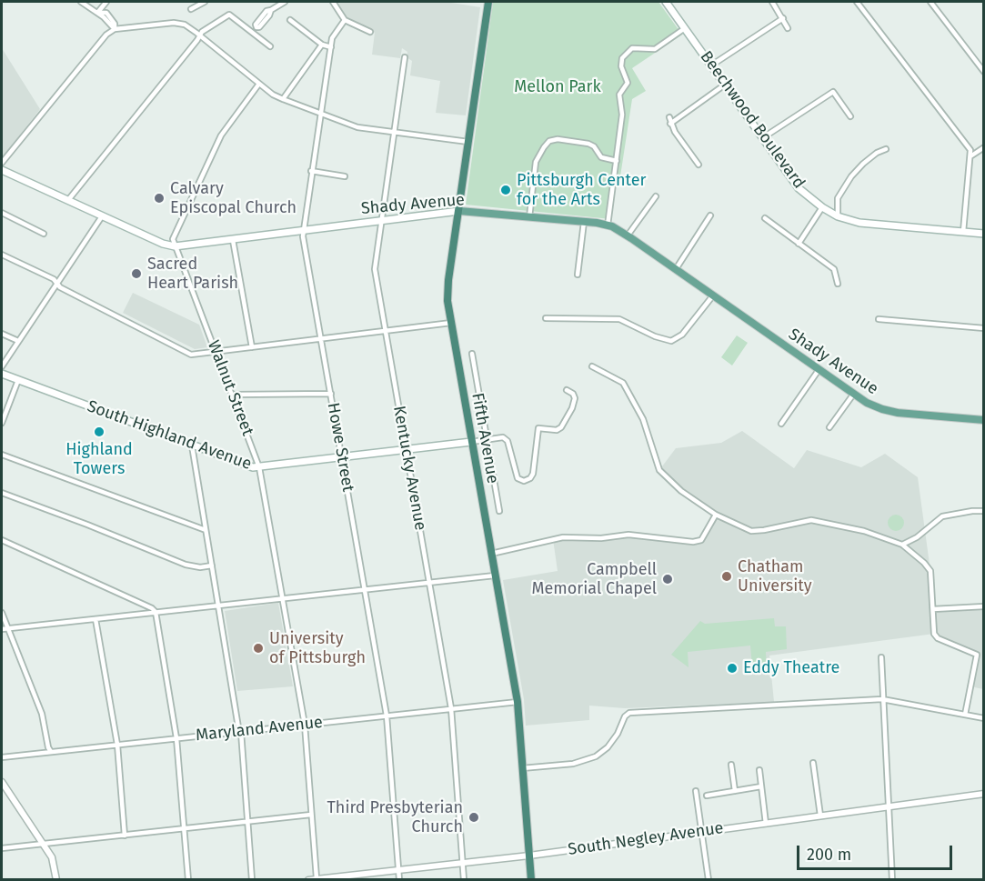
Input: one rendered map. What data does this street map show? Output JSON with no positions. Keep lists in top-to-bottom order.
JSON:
{
  "streets": {
    "highway": ["Fifth Avenue"],
    "main road": ["Beechwood Boulevard", "Shady Avenue", "South Highland Avenue"],
    "street": [
      "Walnut Street",
      "Howe Street",
      "Kentucky Avenue",
      "Maryland Avenue",
      "South Negley Avenue"
    ]
  },
  "crossings": [
    ["Shady Avenue", "Walnut Street"],
    ["Shady Avenue", "Fifth Avenue"],
    ["Shady Avenue", "Howe Street"],
    ["Shady Avenue", "Kentucky Avenue"],
    ["Walnut Street", "South Highland Avenue"],
    ["Walnut Street", "Maryland Avenue"],
    ["Walnut Street", "South Negley Avenue"],
    ["South Highland Avenue", "Fifth Avenue"],
    ["South Highland Avenue", "Howe Street"],
    ["South Highland Avenue", "Kentucky Avenue"],
    ["Fifth Avenue", "Maryland Avenue"],
    ["Fifth Avenue", "South Negley Avenue"],
    ["Howe Street", "Maryland Avenue"],
    ["Howe Street", "South Negley Avenue"],
    ["Kentucky Avenue", "Maryland Avenue"],
    ["Kentucky Avenue", "South Negley Avenue"]
  ],
  "parks": ["Mellon Park"],
  "places": [
    "Pittsburgh Center for the Arts",
    "Calvary Episcopal Church",
    "Sacred Heart Parish",
    "Highland Towers",
    "Chatham University",
    "Campbell Memorial Chapel",
    "University of Pittsburgh",
    "Eddy Theatre",
    "Third Presbyterian Church"
  ],
  "scale_bar": "200 m"
}
